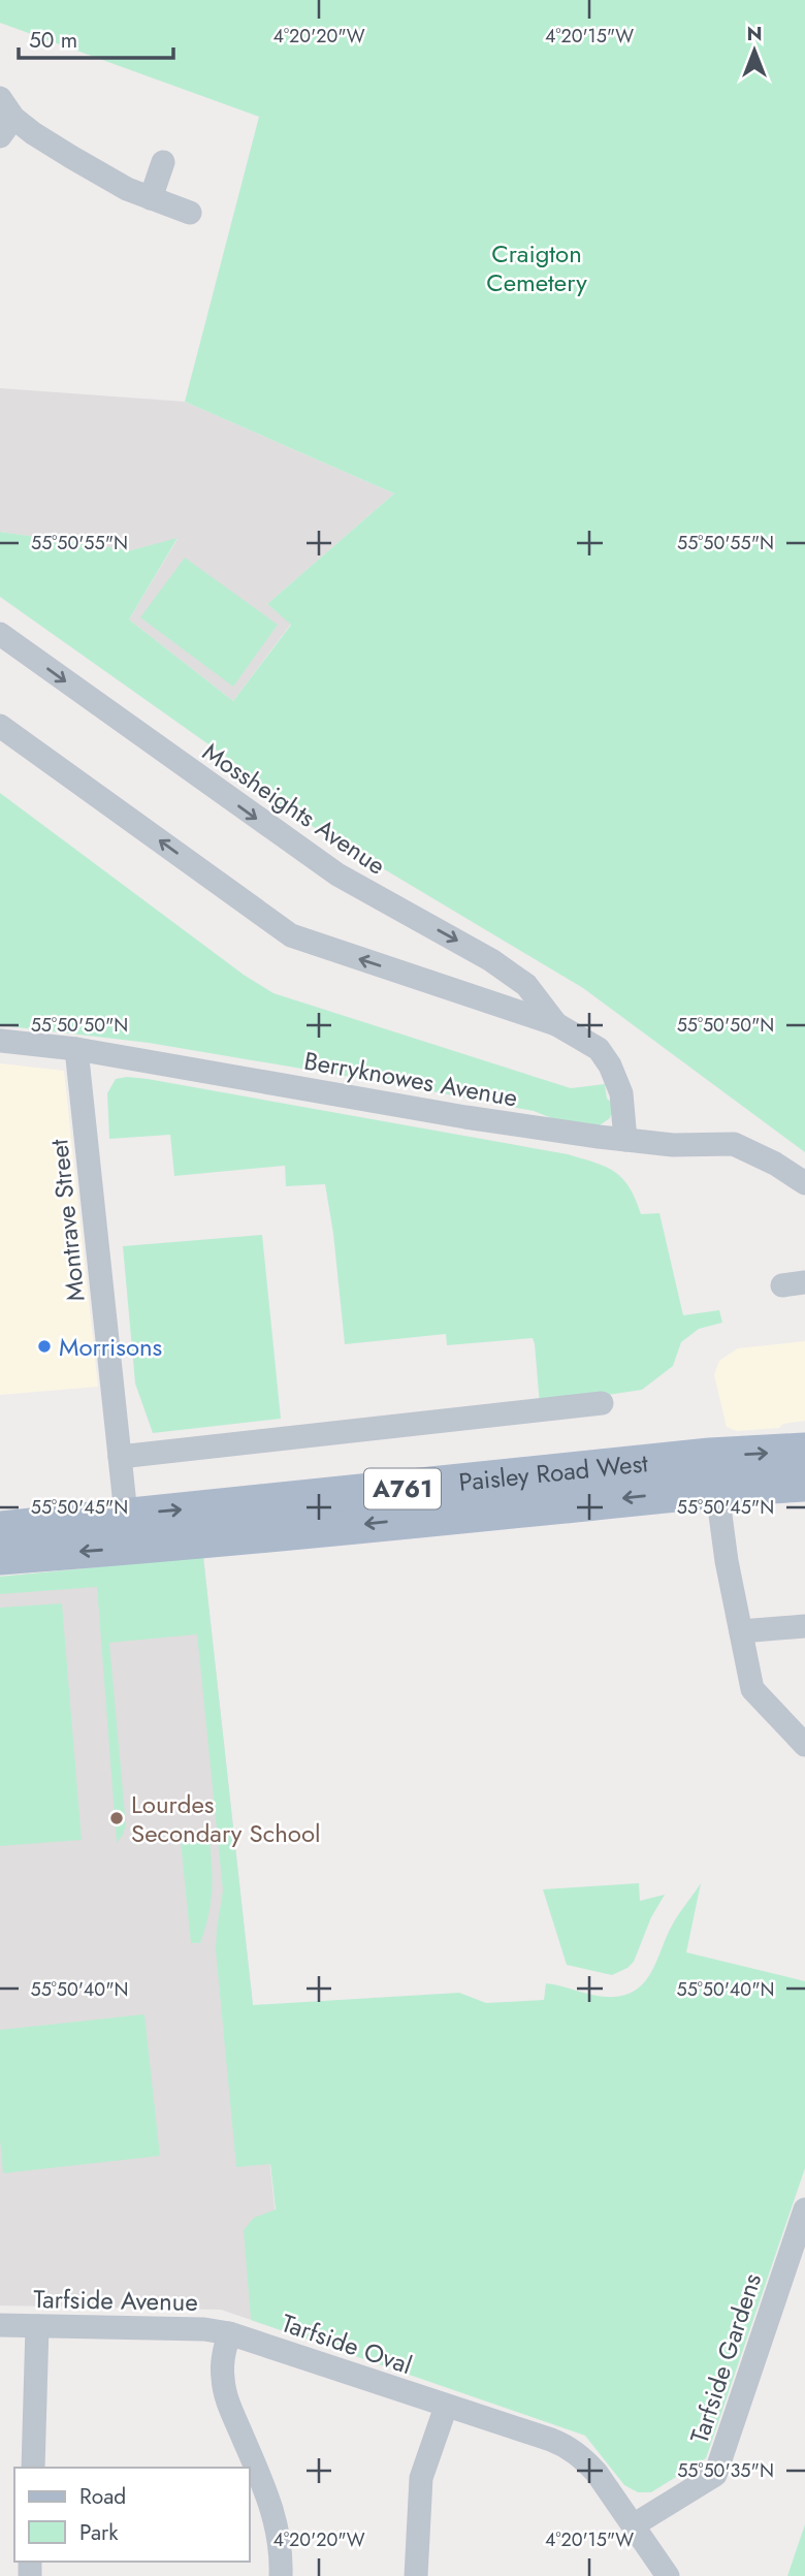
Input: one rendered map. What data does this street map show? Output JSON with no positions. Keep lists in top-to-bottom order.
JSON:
{
  "streets": {
    "main road": ["Paisley Road West", "A761"],
    "street": [
      "Mossheights Avenue",
      "Berryknowes Avenue",
      "Montrave Street",
      "Tarfside Avenue",
      "Tarfside Oval",
      "Tarfside Gardens"
    ]
  },
  "crossings": [
    ["Mossheights Avenue", "Berryknowes Avenue"],
    ["Berryknowes Avenue", "Montrave Street"],
    ["Montrave Street", "Paisley Road West"],
    ["Tarfside Avenue", "Tarfside Oval"],
    ["Tarfside Oval", "Tarfside Gardens"]
  ],
  "parks": ["Craigton Cemetery"],
  "places": ["Morrisons", "Lourdes Secondary School"],
  "legend": ["Road", "Park"],
  "scale_bar": "50 m",
  "north": "top",
  "coordinates": [
    "4°20'20\"W",
    "4°20'15\"W",
    "55°50'55\"N",
    "55°50'50\"N",
    "55°50'45\"N",
    "55°50'40\"N",
    "55°50'35\"N"
  ]
}
